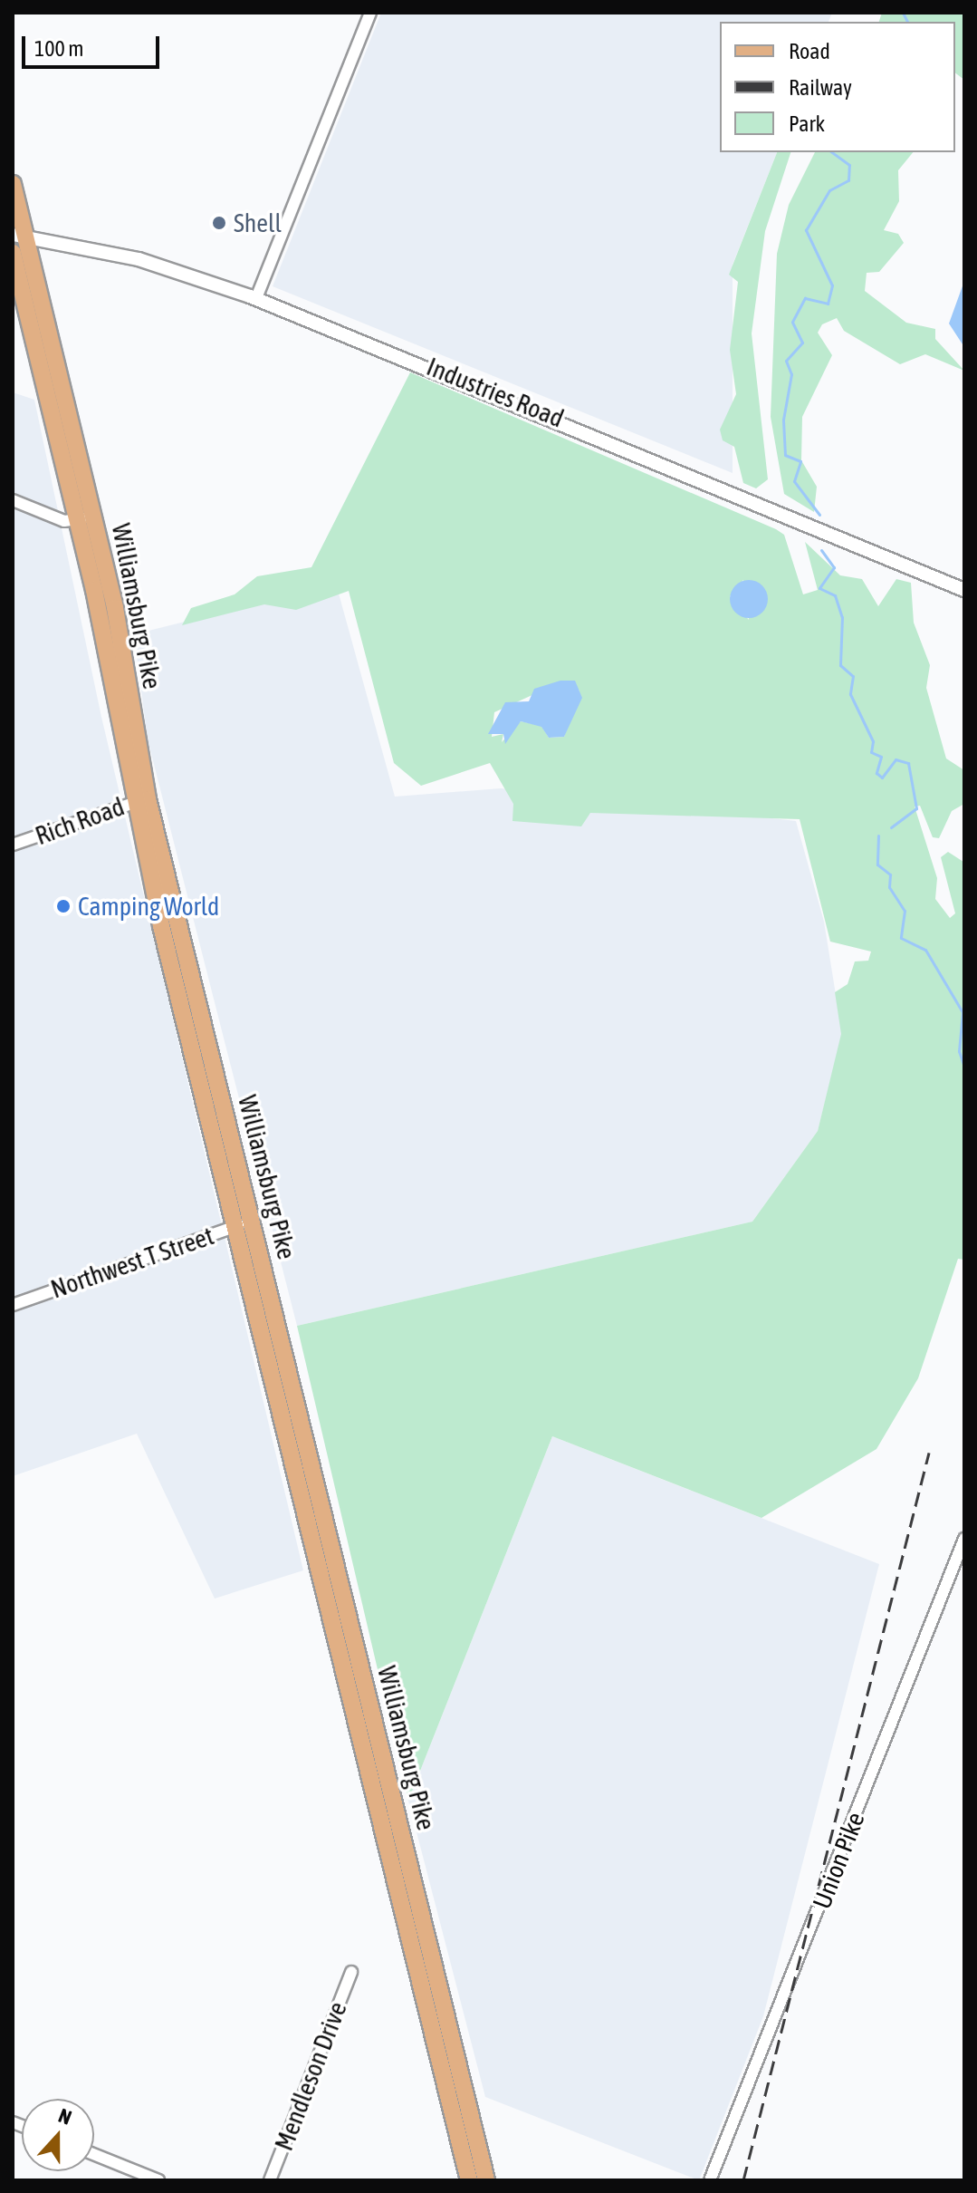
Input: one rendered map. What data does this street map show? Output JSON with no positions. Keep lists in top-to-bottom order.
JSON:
{
  "streets": {
    "main road": ["Williamsburg Pike"],
    "street": [
      "Industries Road",
      "Rich Road",
      "Northwest T Street",
      "Union Pike",
      "Mendleson Drive"
    ]
  },
  "crossings": [
    ["Industries Road", "Williamsburg Pike"],
    ["Williamsburg Pike", "Rich Road"],
    ["Williamsburg Pike", "Northwest T Street"]
  ],
  "places": ["Shell", "Camping World"],
  "legend": ["Road", "Railway", "Park"],
  "scale_bar": "100 m",
  "north": "top"
}
